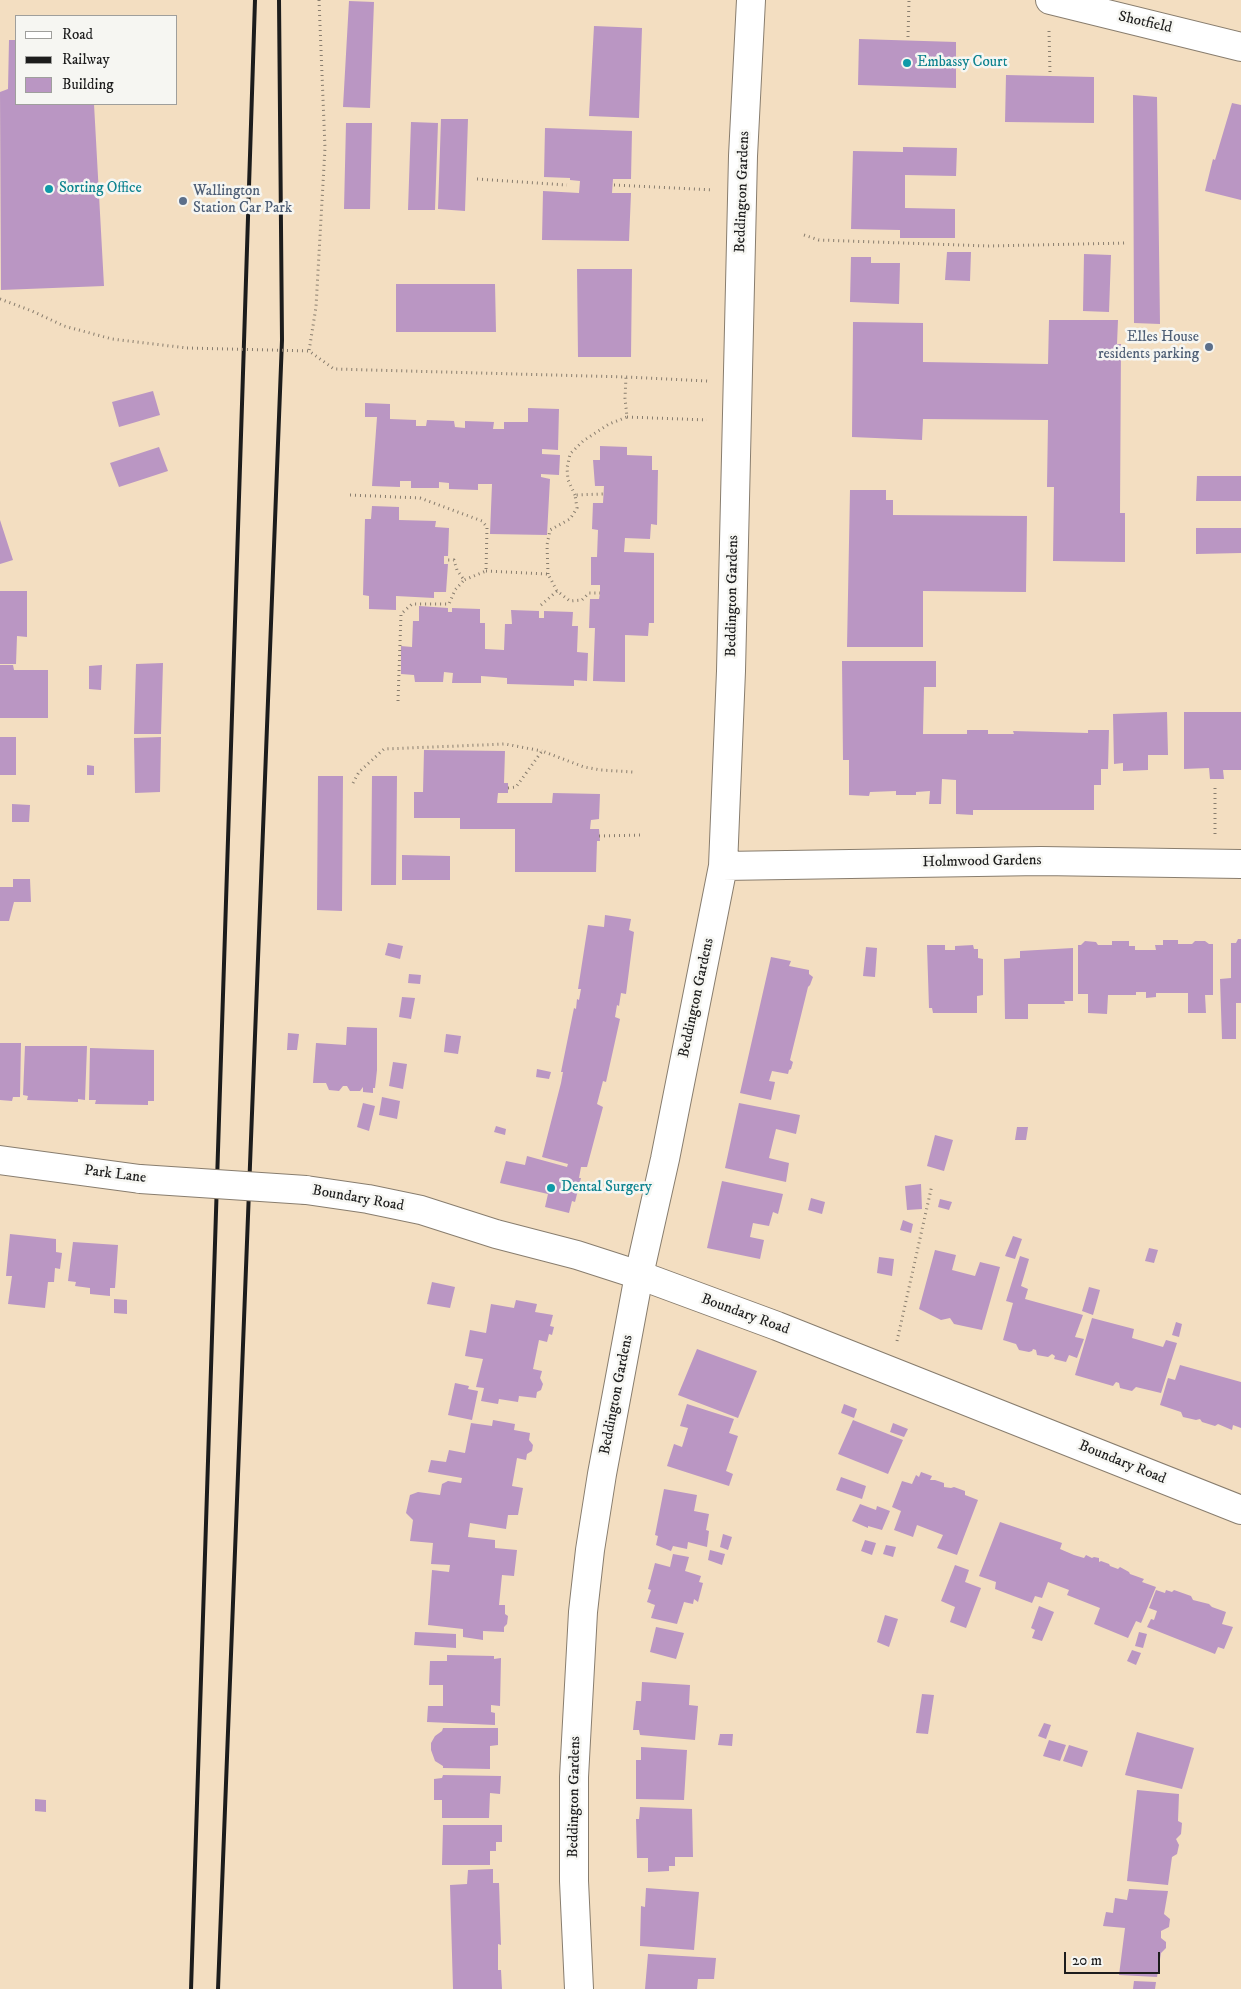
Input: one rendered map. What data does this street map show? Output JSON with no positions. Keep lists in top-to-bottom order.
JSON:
{
  "streets": {
    "street": [
      "Shotfield",
      "Beddington Gardens",
      "Holmwood Gardens",
      "Park Lane",
      "Boundary Road"
    ]
  },
  "crossings": [
    ["Beddington Gardens", "Holmwood Gardens"],
    ["Beddington Gardens", "Boundary Road"],
    ["Park Lane", "Boundary Road"]
  ],
  "places": [
    "Embassy Court",
    "Sorting Office",
    "Wallington Station Car Park",
    "Elles House residents parking",
    "Dental Surgery"
  ],
  "legend": ["Road", "Railway", "Building"],
  "scale_bar": "20 m"
}
